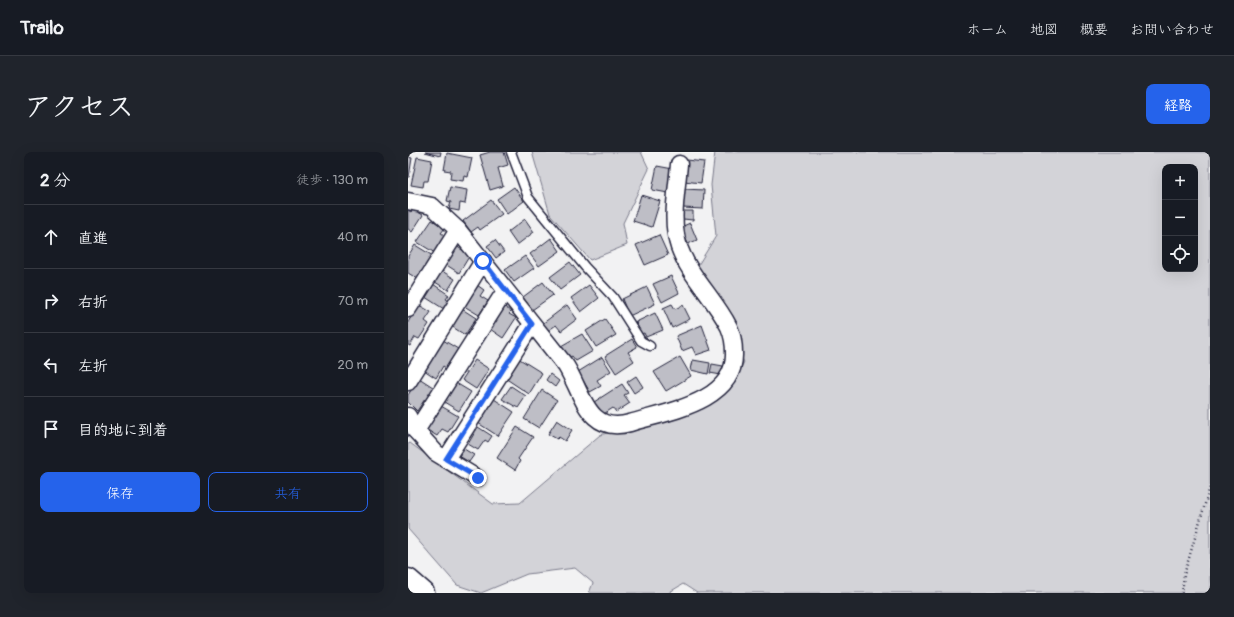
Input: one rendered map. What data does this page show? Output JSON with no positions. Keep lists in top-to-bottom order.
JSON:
{
  "page": {
    "header": "Trailo",
    "nav": [
      "ホーム",
      "地図",
      "概要",
      "お問い合わせ"
    ],
    "title": "アクセス",
    "buttons": [
      "経路",
      ["保存", "共有"]
    ],
    "heading": ["2 分", "徒歩 · 130 m"],
    "map_buttons": ["+", "−"],
    "list": [
      ["直進", "40 m"],
      ["右折", "70 m"],
      ["左折", "20 m"],
      "目的地に到着"
    ]
  }
}
